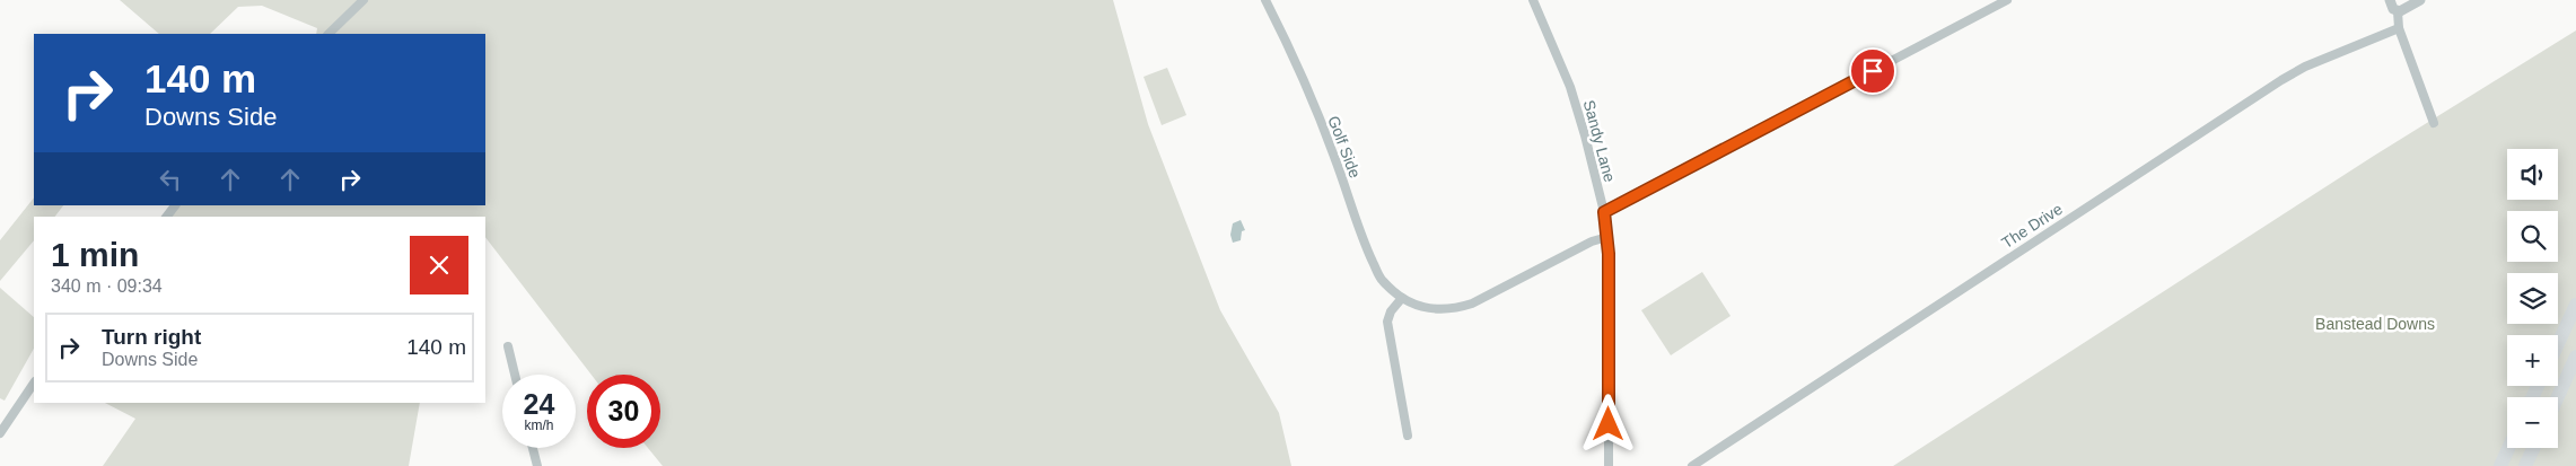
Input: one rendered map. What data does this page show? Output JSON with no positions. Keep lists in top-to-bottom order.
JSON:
{
  "streets": {
    "street": ["Sandy Lane", "Golf Side", "The Drive"]
  },
  "crossings": [
    ["Sandy Lane", "Golf Side"]
  ],
  "parks": ["Banstead Downs"],
  "page": {
    "turn": ["140 m", "Downs Side"],
    "map_buttons": ["+", "−"],
    "heading": ["1 min", "340 m · 09:34"],
    "list": [
      {
        "name": "Turn right",
        "note": "Downs Side",
        "value": "140 m"
      }
    ],
    "speed": "24 km/h",
    "limit": "30"
  }
}
